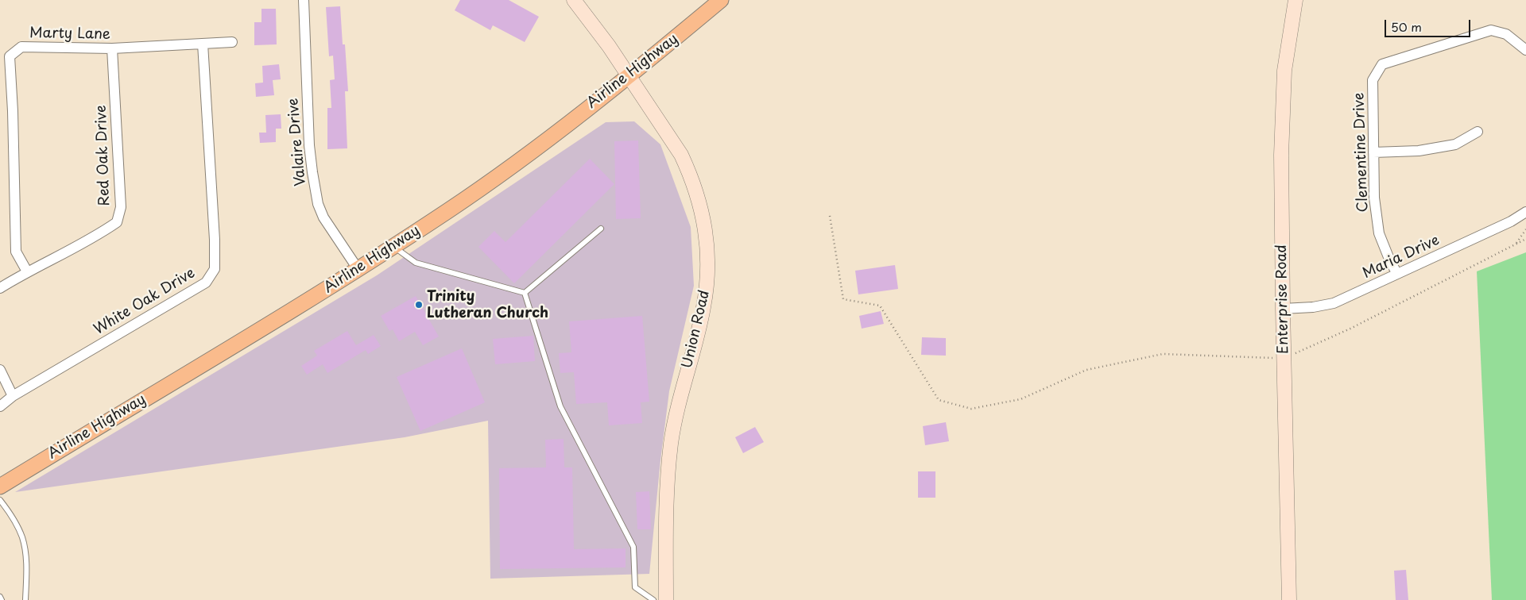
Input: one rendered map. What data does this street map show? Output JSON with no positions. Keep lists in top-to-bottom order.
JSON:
{
  "streets": {
    "main road": ["Airline Highway"],
    "street": [
      "Marty Lane",
      "Valaire Drive",
      "Clementine Drive",
      "Red Oak Drive",
      "Maria Drive",
      "Enterprise Road",
      "White Oak Drive",
      "Union Road"
    ]
  },
  "crossings": [
    ["Marty Lane", "Red Oak Drive"],
    ["Marty Lane", "White Oak Drive"],
    ["Airline Highway", "Valaire Drive"],
    ["Airline Highway", "Union Road"],
    ["Clementine Drive", "Maria Drive"],
    ["Maria Drive", "Enterprise Road"]
  ],
  "places": ["Trinity Lutheran Church"],
  "scale_bar": "50 m"
}
